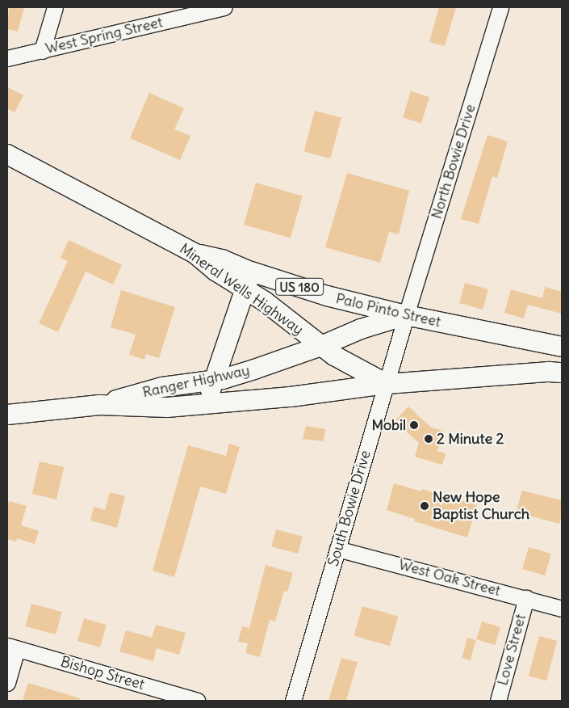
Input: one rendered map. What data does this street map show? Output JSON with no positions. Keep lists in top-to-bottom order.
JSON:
{
  "streets": {
    "main road": [
      "US 180",
      "Mineral Wells Highway",
      "Palo Pinto Street",
      "Ranger Highway"
    ],
    "street": [
      "West Spring Street",
      "North Bowie Drive",
      "South Bowie Drive",
      "West Oak Street",
      "Love Street",
      "Bishop Street"
    ]
  },
  "crossings": [
    ["North Bowie Drive", "Palo Pinto Street"],
    ["North Bowie Drive", "Ranger Highway"],
    ["North Bowie Drive", "South Bowie Drive"],
    ["Mineral Wells Highway", "Palo Pinto Street"],
    ["Mineral Wells Highway", "Ranger Highway"],
    ["Mineral Wells Highway", "South Bowie Drive"],
    ["Palo Pinto Street", "Ranger Highway"],
    ["Palo Pinto Street", "South Bowie Drive"],
    ["Ranger Highway", "South Bowie Drive"],
    ["South Bowie Drive", "West Oak Street"],
    ["West Oak Street", "Love Street"]
  ],
  "places": ["Mobil", "2 Minute 2", "New Hope Baptist Church"]
}
